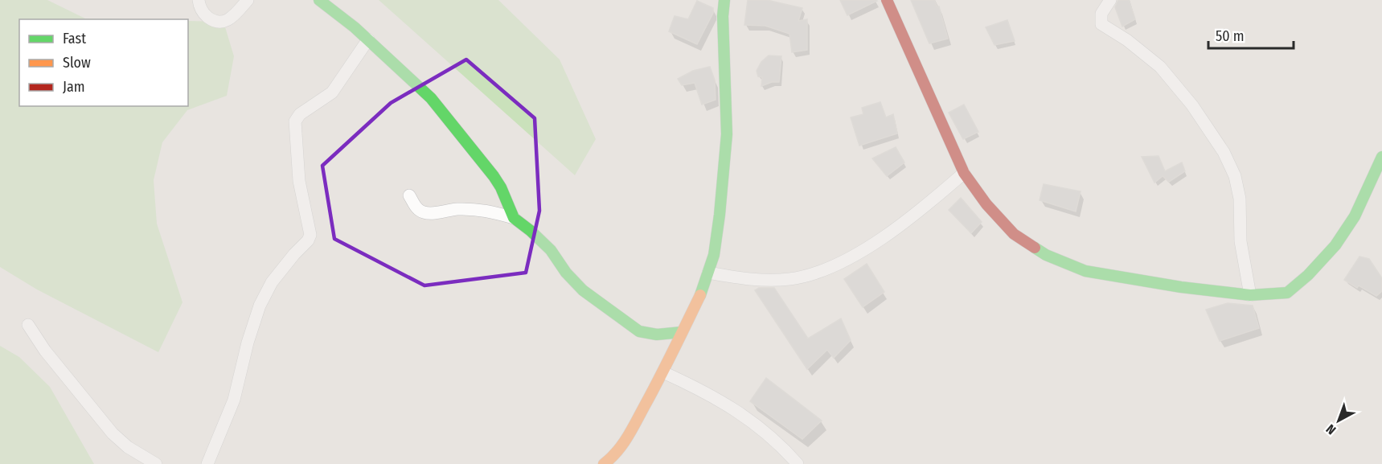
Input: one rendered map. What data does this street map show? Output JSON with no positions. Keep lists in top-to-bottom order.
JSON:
{
  "legend": ["Fast", "Slow", "Jam"],
  "scale_bar": "50 m",
  "north": "bottom left"
}
